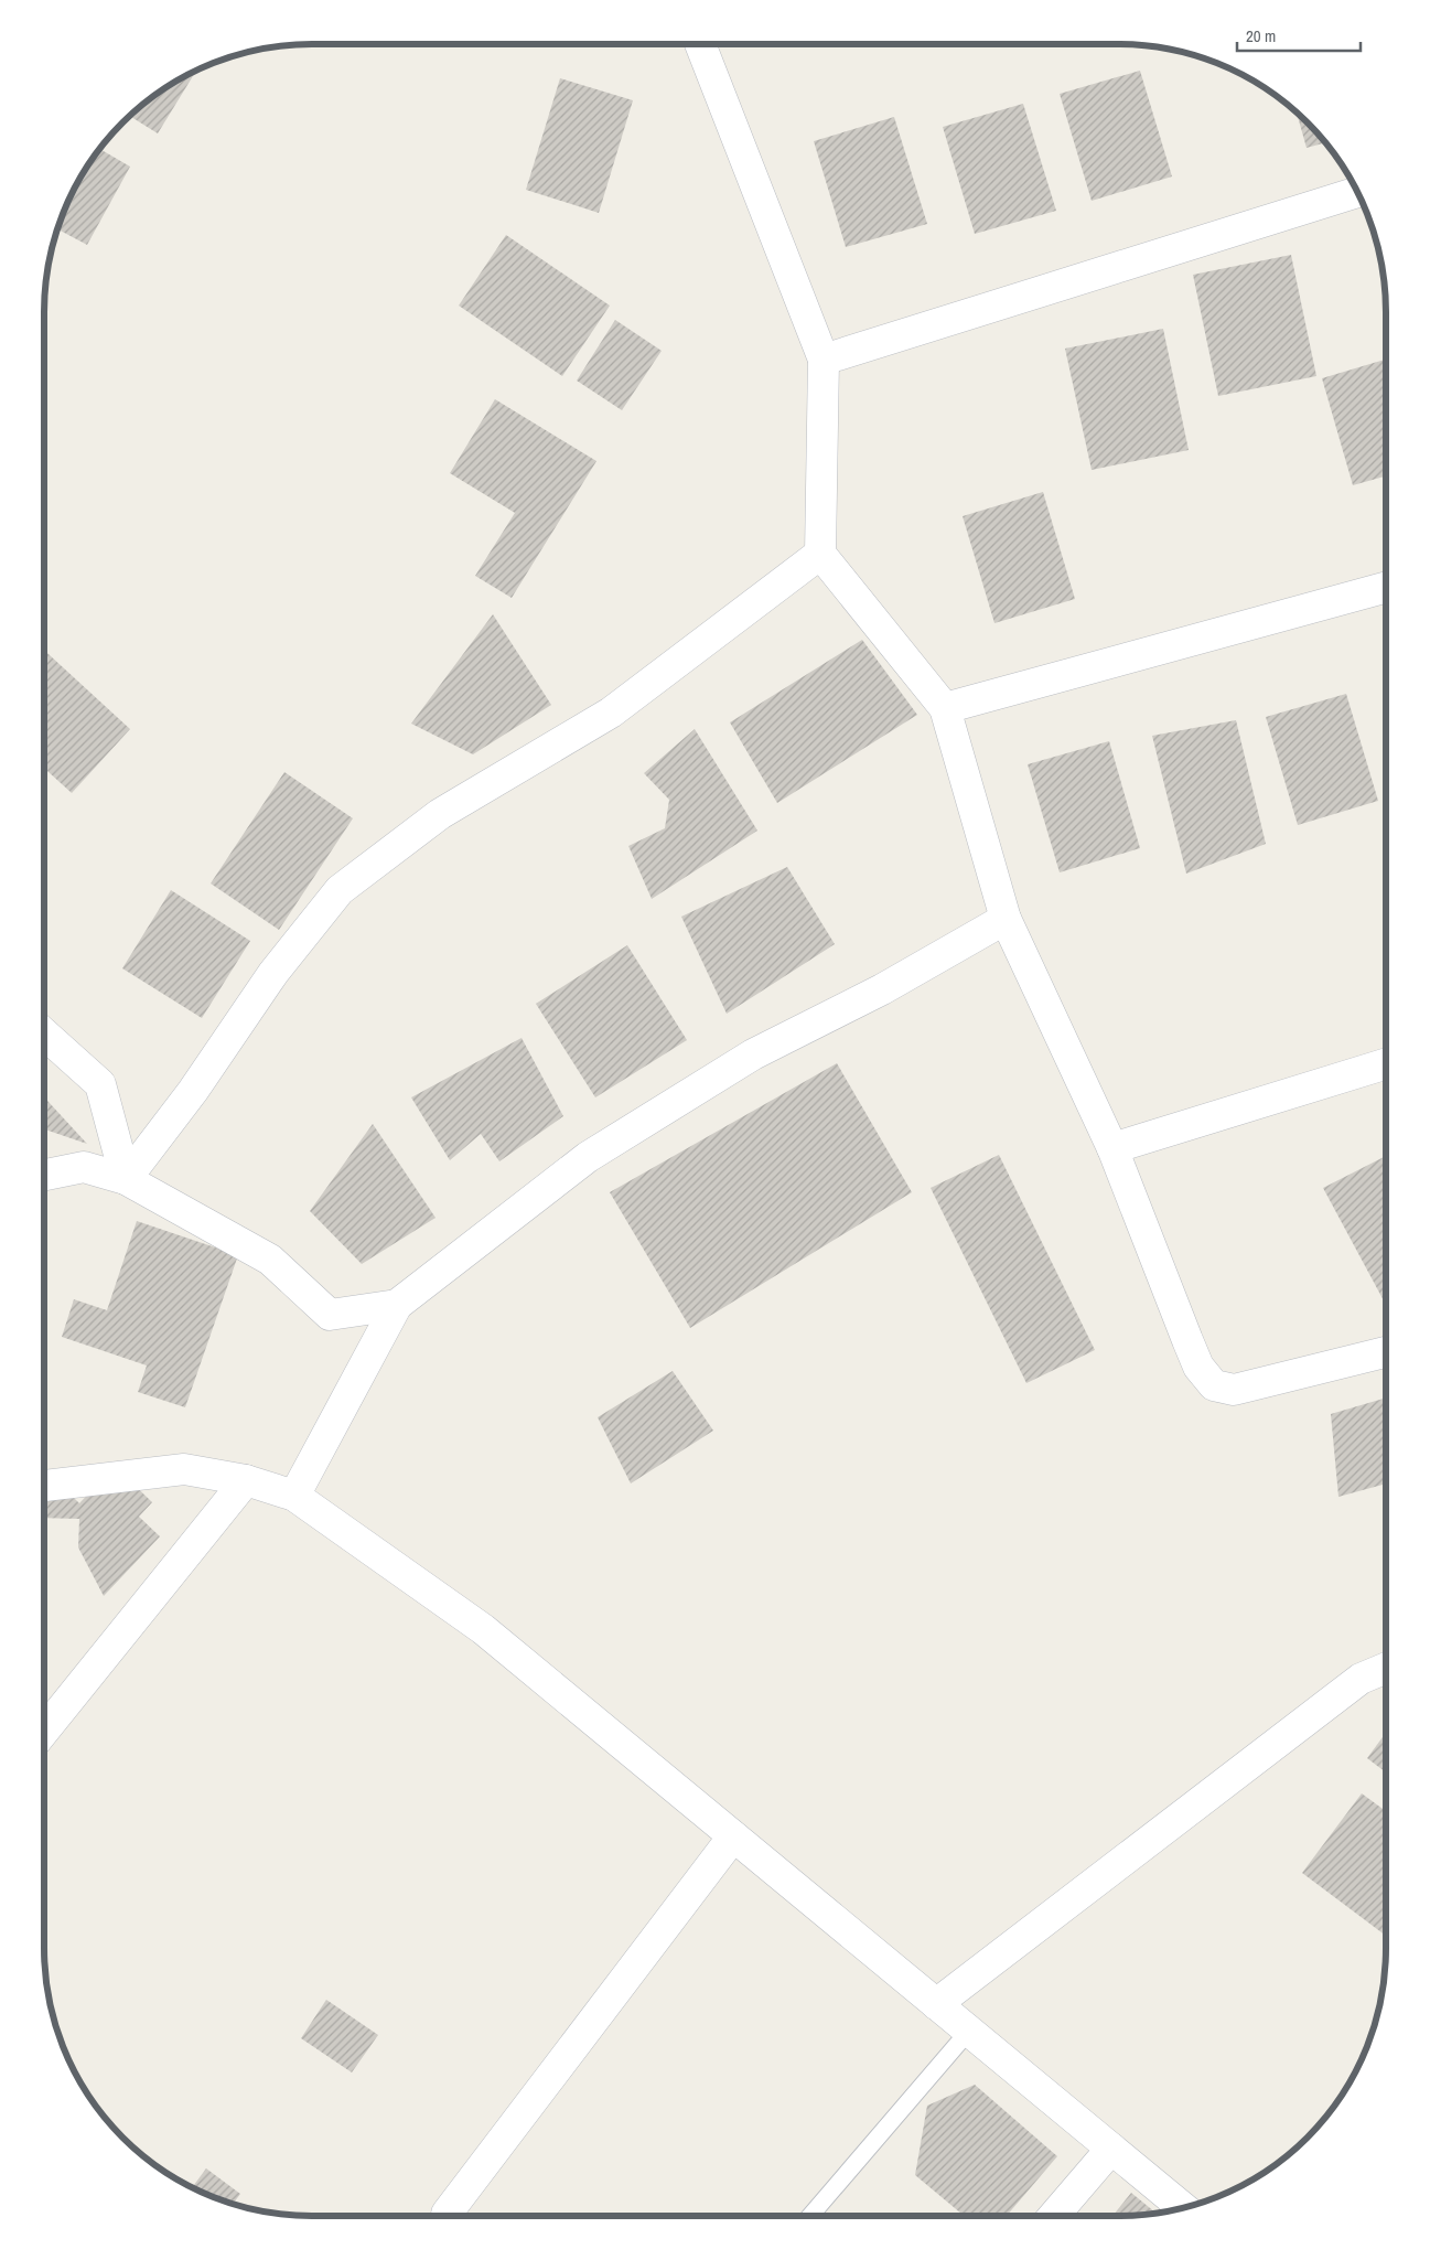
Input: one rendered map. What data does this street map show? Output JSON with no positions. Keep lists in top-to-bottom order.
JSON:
{
  "scale_bar": "20 m"
}
